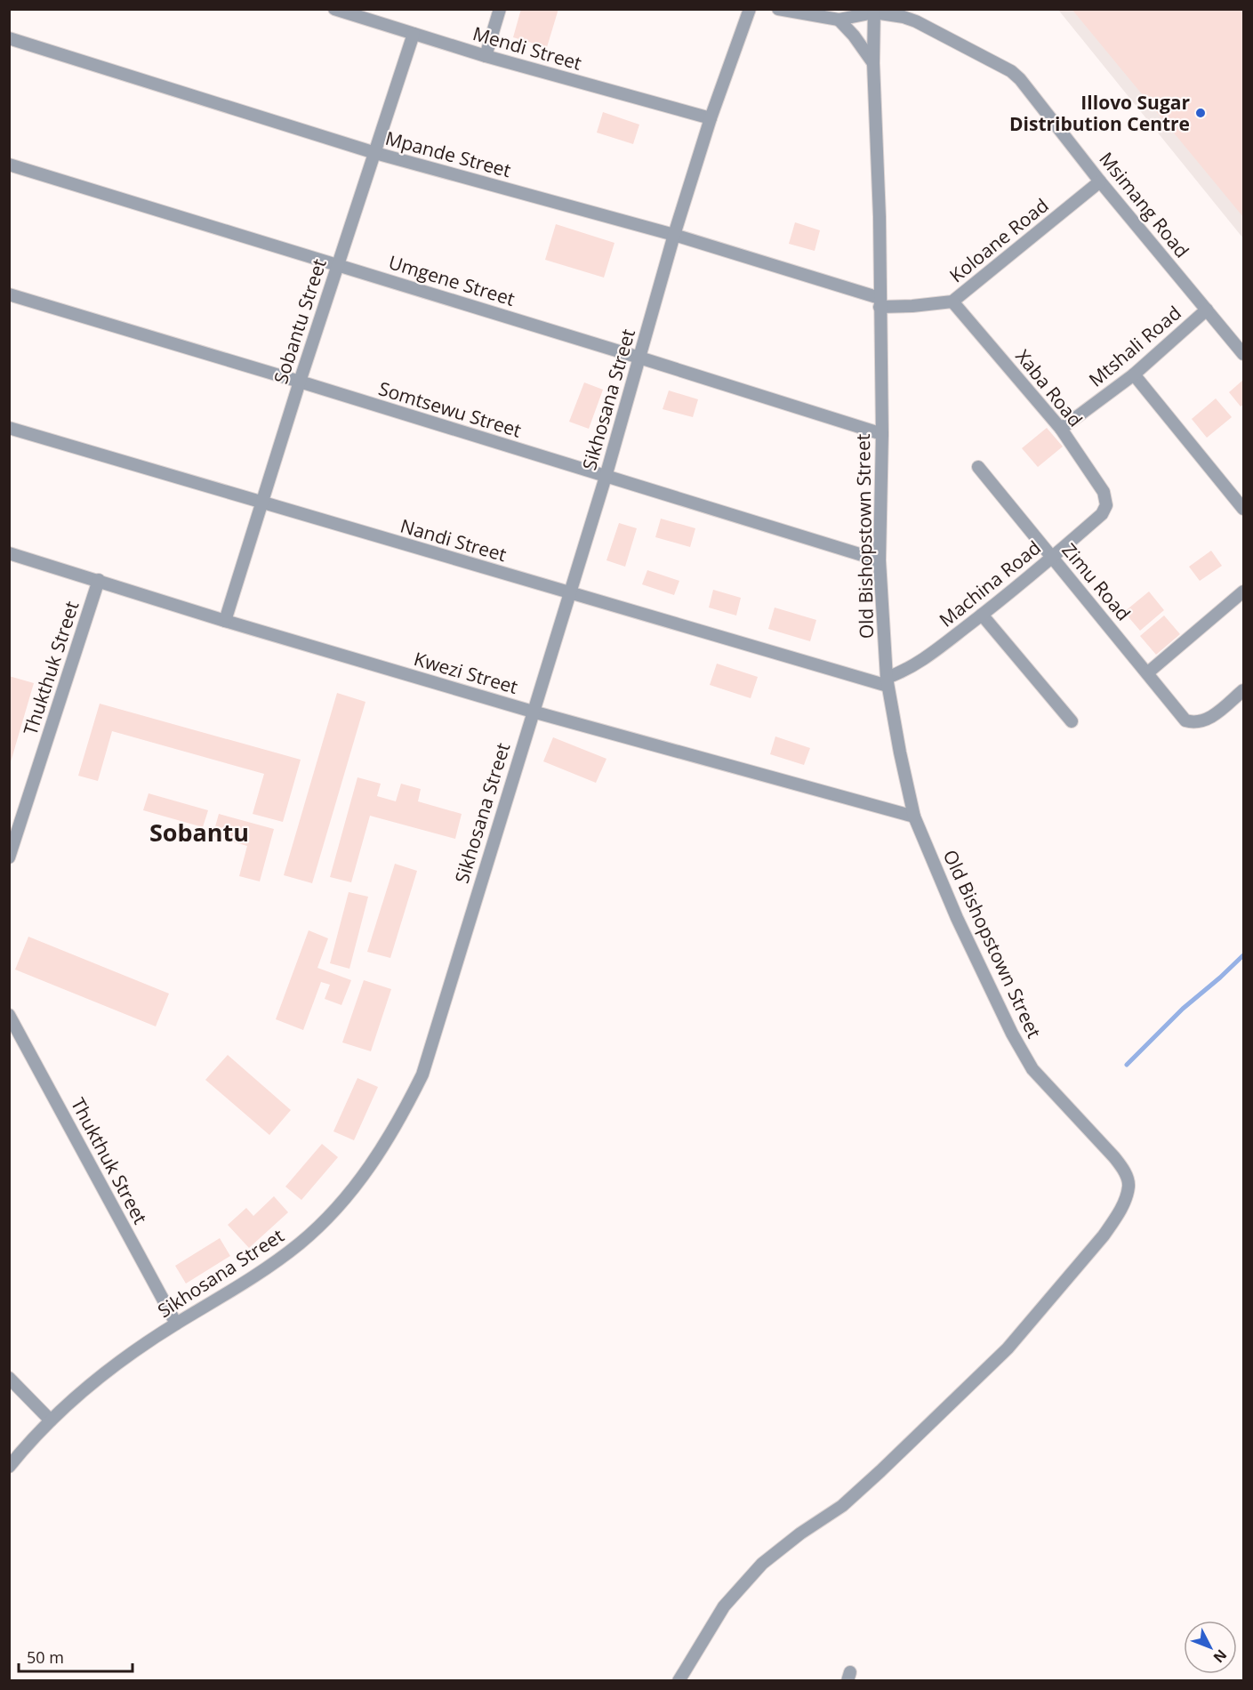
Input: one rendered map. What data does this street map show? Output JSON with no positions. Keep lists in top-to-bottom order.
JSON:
{
  "streets": {
    "street": [
      "Mendi Street",
      "Mpande Street",
      "Msimang Road",
      "Koloane Road",
      "Umgene Street",
      "Sobantu Street",
      "Mtshali Road",
      "Xaba Road",
      "Sikhosana Street",
      "Somtsewu Street",
      "Old Bishopstown Street",
      "Nandi Street",
      "Zimu Road",
      "Machina Road",
      "Thukthuk Street",
      "Kwezi Street"
    ]
  },
  "crossings": [
    ["Mendi Street", "Sobantu Street"],
    ["Mendi Street", "Sikhosana Street"],
    ["Mpande Street", "Koloane Road"],
    ["Mpande Street", "Sobantu Street"],
    ["Mpande Street", "Sikhosana Street"],
    ["Mpande Street", "Old Bishopstown Street"],
    ["Msimang Road", "Koloane Road"],
    ["Msimang Road", "Mtshali Road"],
    ["Msimang Road", "Old Bishopstown Street"],
    ["Koloane Road", "Xaba Road"],
    ["Koloane Road", "Old Bishopstown Street"],
    ["Umgene Street", "Sobantu Street"],
    ["Umgene Street", "Sikhosana Street"],
    ["Umgene Street", "Old Bishopstown Street"],
    ["Sobantu Street", "Somtsewu Street"],
    ["Sobantu Street", "Nandi Street"],
    ["Sobantu Street", "Kwezi Street"],
    ["Mtshali Road", "Xaba Road"],
    ["Xaba Road", "Machina Road"],
    ["Sikhosana Street", "Somtsewu Street"],
    ["Sikhosana Street", "Nandi Street"],
    ["Sikhosana Street", "Thukthuk Street"],
    ["Sikhosana Street", "Kwezi Street"],
    ["Somtsewu Street", "Old Bishopstown Street"],
    ["Old Bishopstown Street", "Nandi Street"],
    ["Old Bishopstown Street", "Machina Road"],
    ["Old Bishopstown Street", "Kwezi Street"],
    ["Nandi Street", "Machina Road"],
    ["Zimu Road", "Machina Road"],
    ["Thukthuk Street", "Kwezi Street"]
  ],
  "districts": ["Sobantu"],
  "places": ["Illovo Sugar Distribution Centre"],
  "scale_bar": "50 m",
  "north": "bottom right"
}
